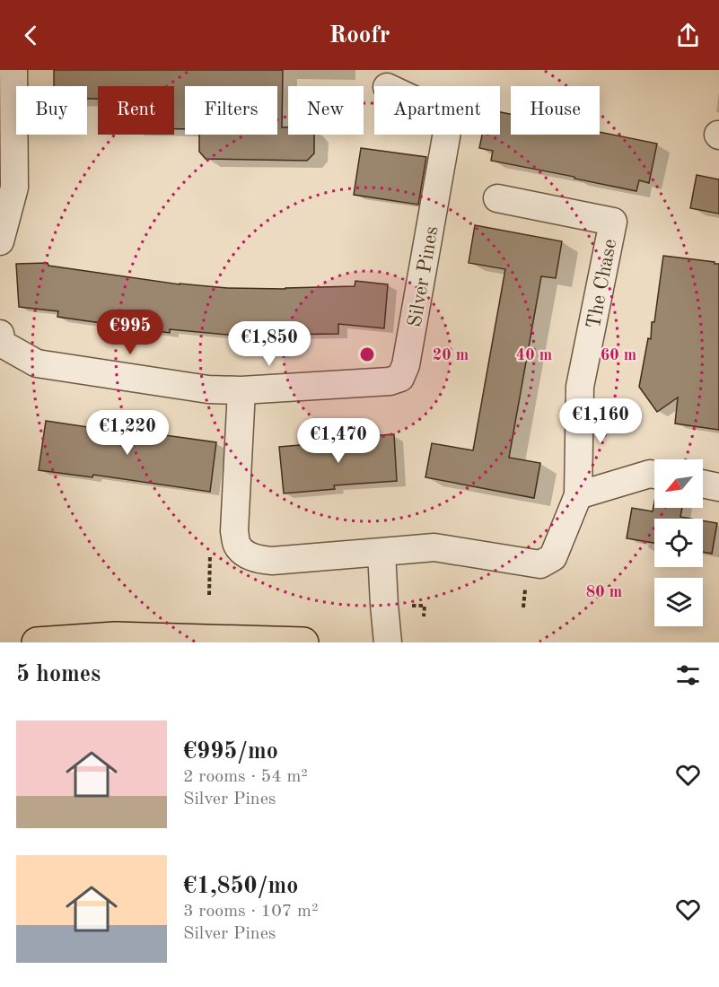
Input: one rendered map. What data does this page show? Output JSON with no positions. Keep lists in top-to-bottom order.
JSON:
{
  "streets": {
    "street": ["Silver Pines", "The Chase"]
  },
  "north": "bottom left",
  "page": {
    "header": "Roofr",
    "chip": [
      "Buy",
      "Rent",
      "Filters",
      "New",
      "Apartment",
      "House"
    ],
    "price": [
      "€995",
      "€1,850",
      "€1,160",
      "€1,220",
      "€1,470"
    ],
    "heading": "5 homes",
    "list": [
      {
        "name": "€995/mo",
        "note": "2 rooms · 54 m² · Silver Pines"
      },
      {
        "name": "€1,850/mo",
        "note": "3 rooms · 107 m² · Silver Pines"
      }
    ]
  },
  "rings": [
    "20 m",
    "40 m",
    "60 m",
    "80 m"
  ]
}
